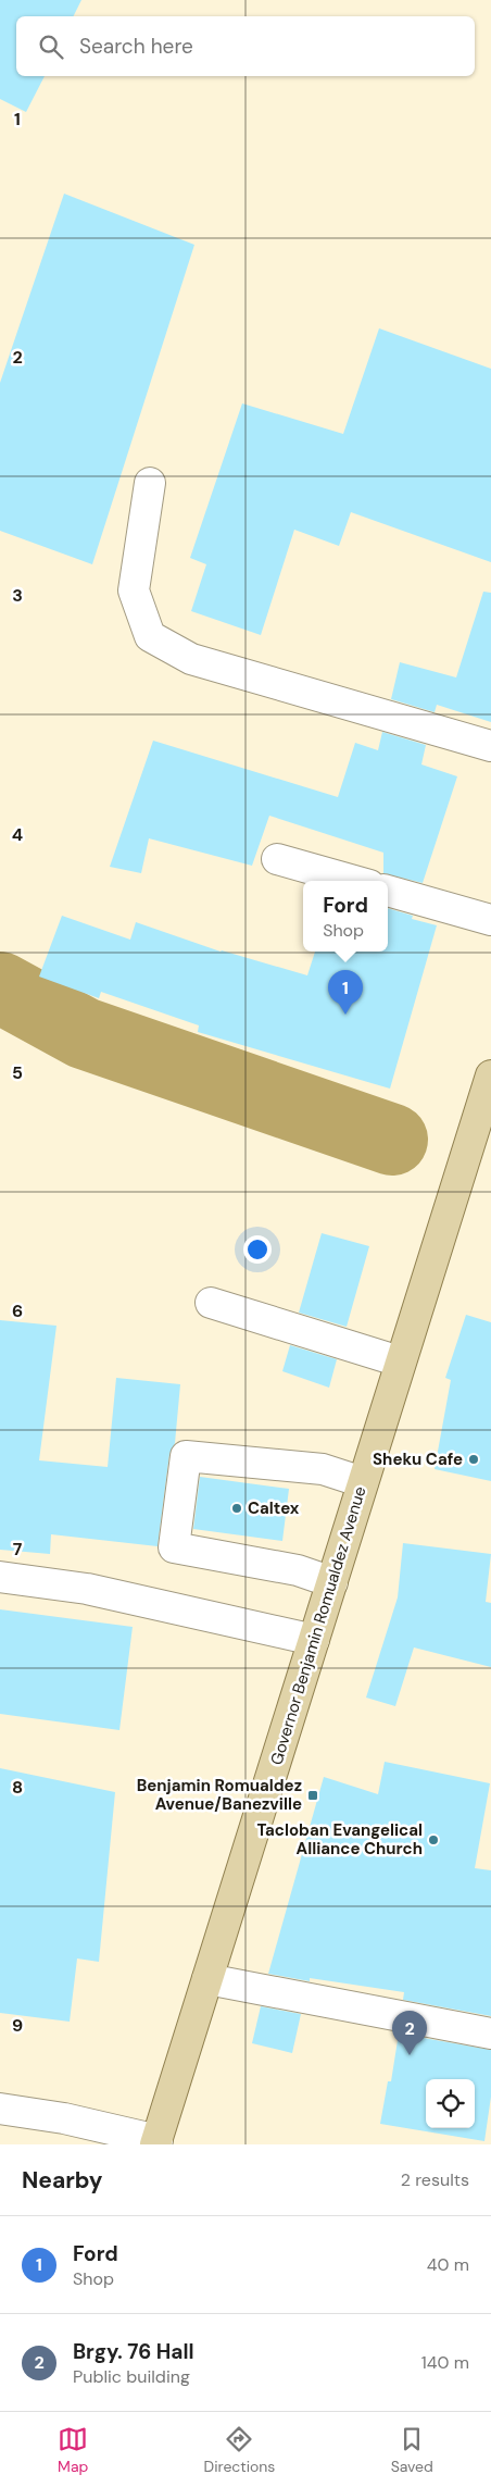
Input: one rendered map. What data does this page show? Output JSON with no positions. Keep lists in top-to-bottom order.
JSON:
{
  "streets": {
    "main road": ["Governor Benjamin Romualdez Avenue"]
  },
  "places": {
    "other": ["Sheku Cafe", "Caltex", "Tacloban Evangelical Alliance Church"],
    "transit": ["Benjamin Romualdez Avenue/Banezville"]
  },
  "page": {
    "search": "Search here",
    "popup": ["Ford", "Shop"],
    "pins": ["1", "2"],
    "heading": ["Nearby", "2 results"],
    "list": [
      {
        "mark": "1",
        "name": "Ford",
        "note": "Shop",
        "value": "40 m"
      },
      {
        "mark": "2",
        "name": "Brgy. 76 Hall",
        "note": "Public building",
        "value": "140 m"
      }
    ],
    "nav": ["Map", "Directions", "Saved"]
  },
  "grid": {
    "rows": [
      "1",
      "2",
      "3",
      "4",
      "5",
      "6",
      "7",
      "8",
      "9"
    ]
  }
}
